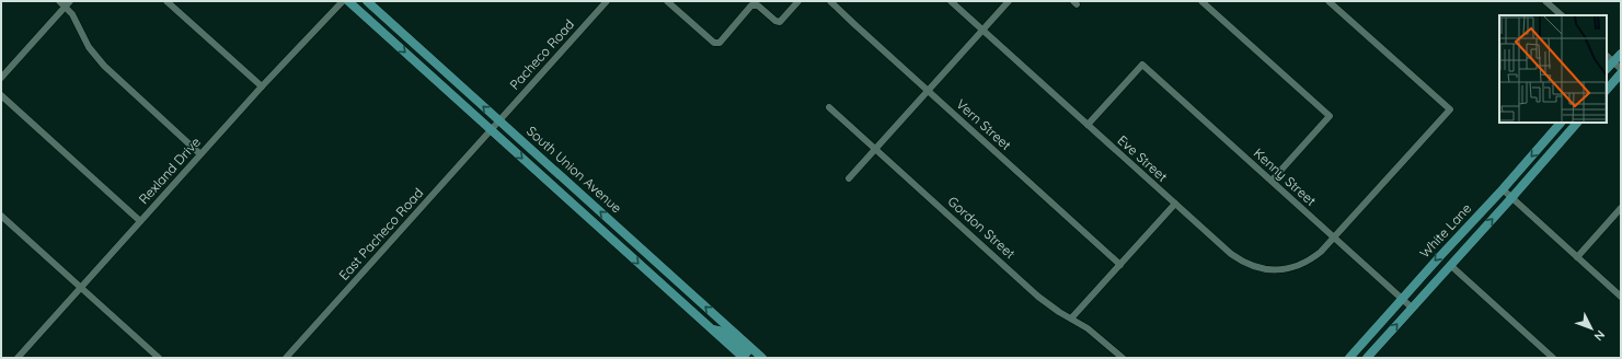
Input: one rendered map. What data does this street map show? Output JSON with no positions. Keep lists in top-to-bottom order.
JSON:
{
  "streets": {
    "main road": ["South Union Avenue", "White Lane"],
    "street": [
      "Pacheco Road",
      "Vern Street",
      "Eve Street",
      "Rexland Drive",
      "Kenny Street",
      "Gordon Street",
      "East Pacheco Road"
    ]
  },
  "crossings": [
    ["Pacheco Road", "South Union Avenue"],
    ["Pacheco Road", "East Pacheco Road"],
    ["Eve Street", "Kenny Street"],
    ["South Union Avenue", "East Pacheco Road"],
    ["Kenny Street", "White Lane"]
  ],
  "north": "bottom right"
}
